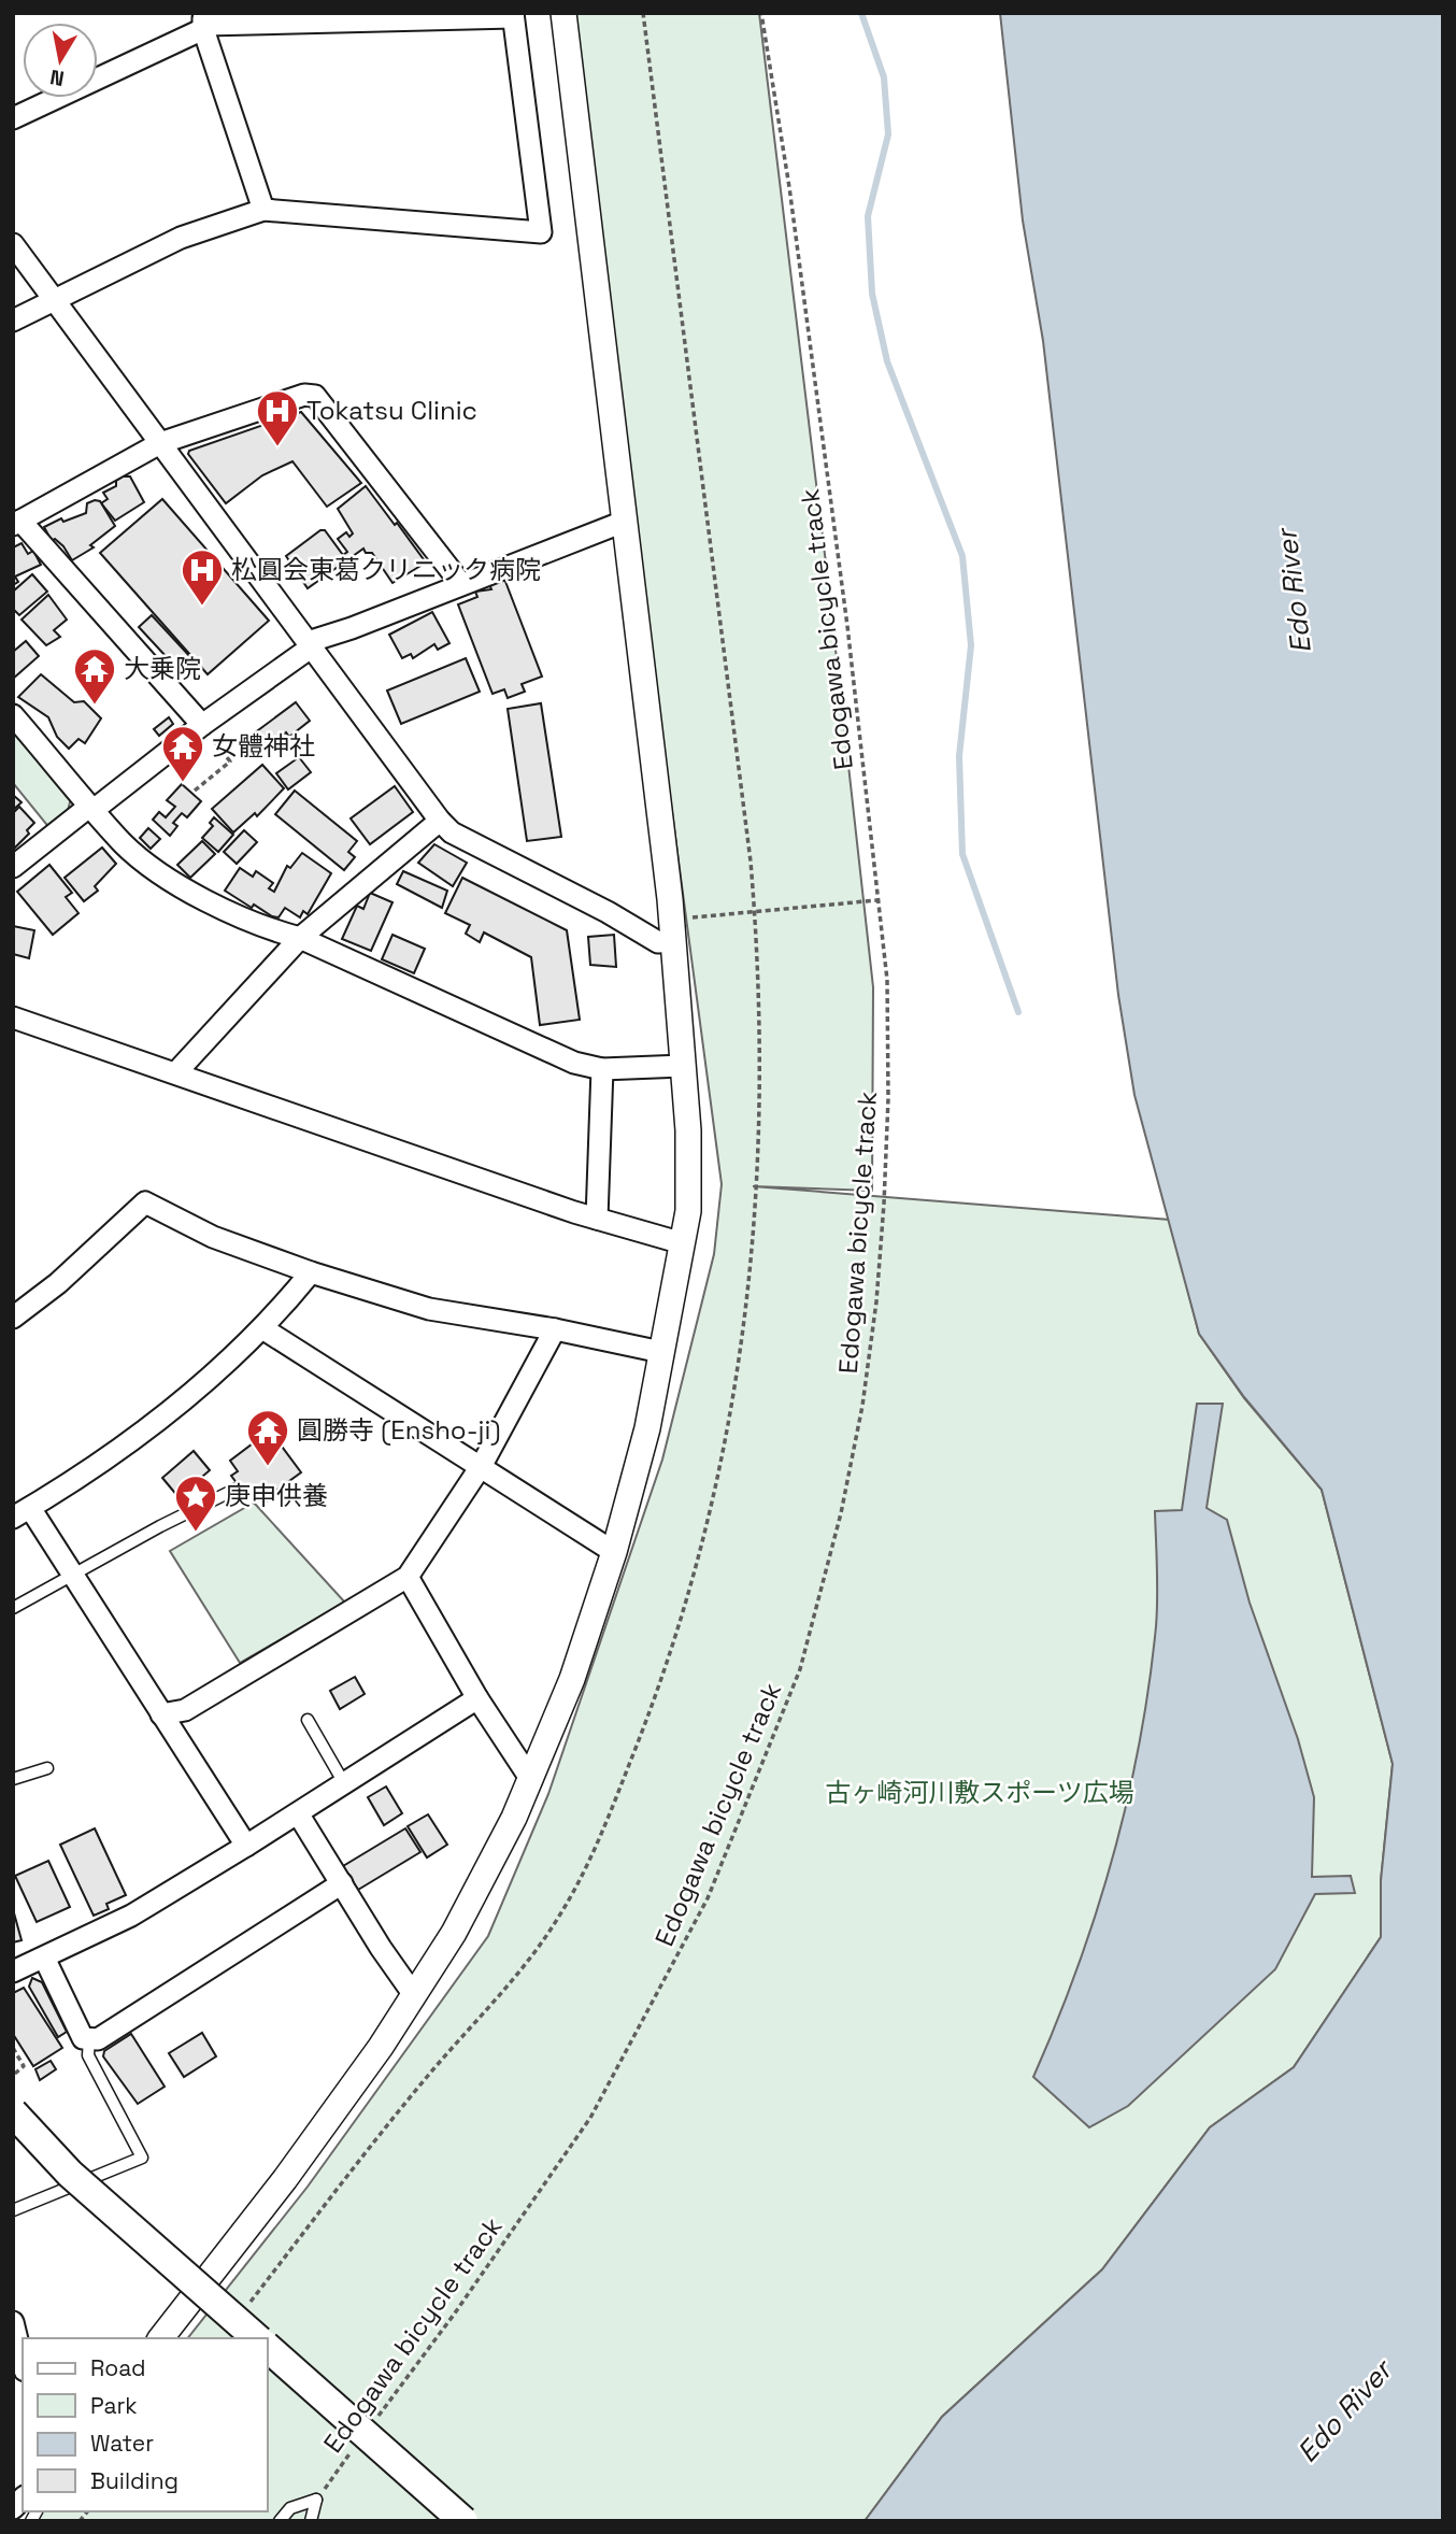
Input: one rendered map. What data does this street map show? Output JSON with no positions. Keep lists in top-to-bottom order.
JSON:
{
  "streets": {
    "path": ["Edogawa bicycle track"]
  },
  "water": ["Edo River"],
  "parks": ["古ヶ崎河川敷スポーツ広場"],
  "places": {
    "hospital": ["Tokatsu Clinic", "松圓会東葛クリニック病院"],
    "temple": ["大乗院", "女體神社", "圓勝寺 (Ensho-ji)"],
    "place": ["庚申供養"]
  },
  "legend": [
    "Road",
    "Park",
    "Water",
    "Building"
  ],
  "north": "bottom"
}
